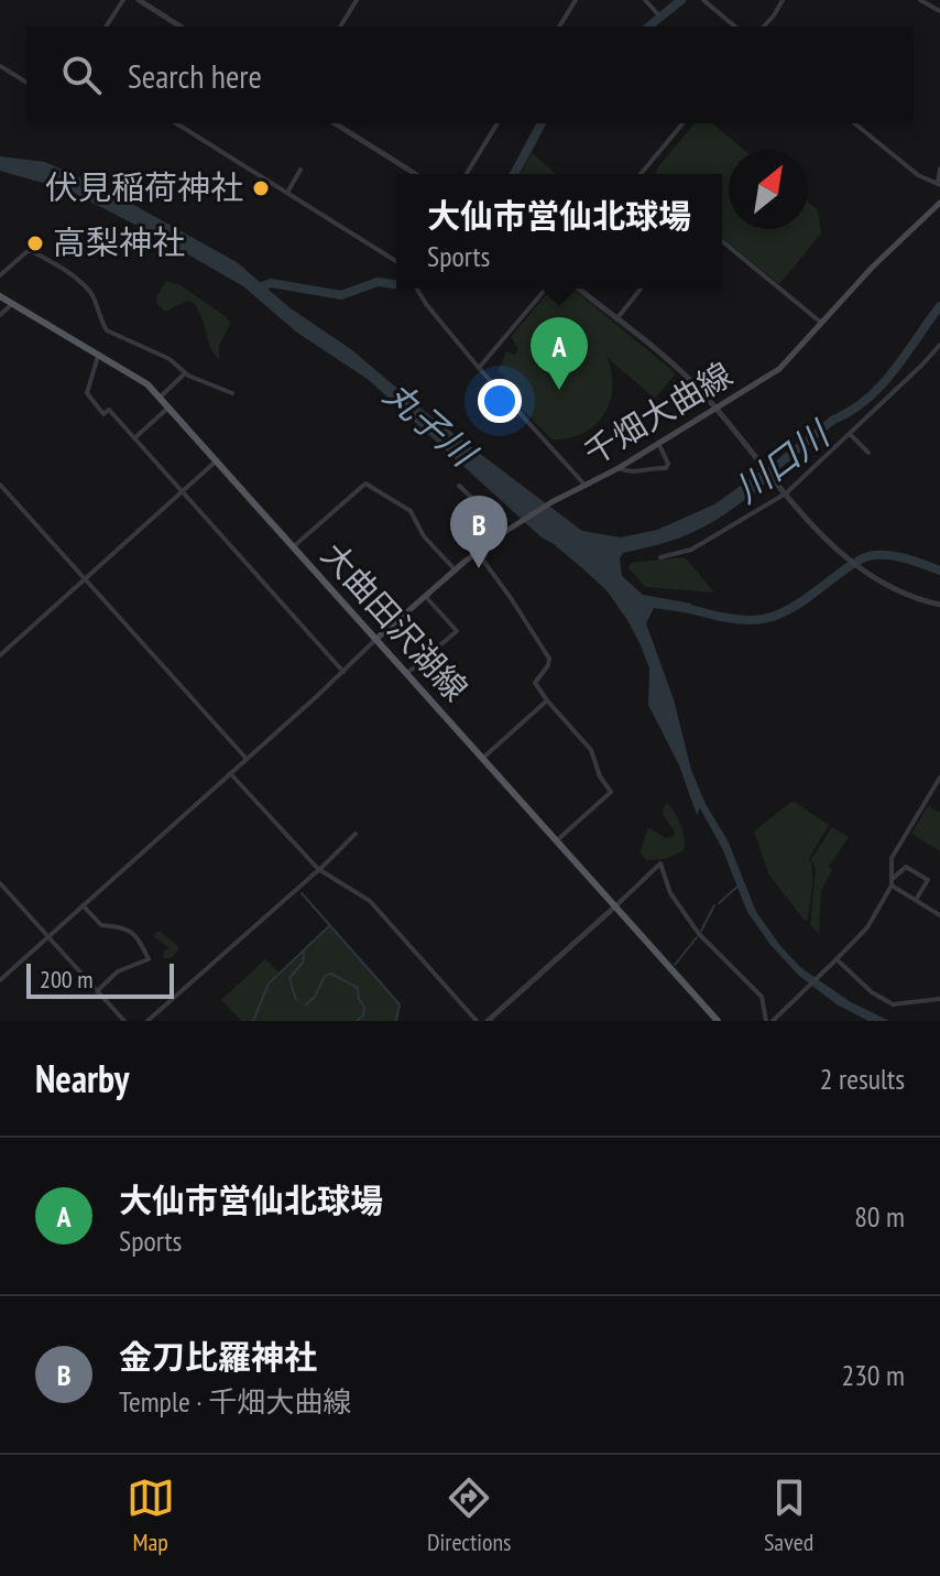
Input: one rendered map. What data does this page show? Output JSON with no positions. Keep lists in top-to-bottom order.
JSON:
{
  "streets": {
    "main road": ["千畑大曲線", "大曲田沢湖線"]
  },
  "crossings": [
    ["千畑大曲線", "大曲田沢湖線"]
  ],
  "water": ["丸子川", "川口川"],
  "places": ["伏見稲荷神社", "高梨神社"],
  "scale_bar": "200 m",
  "north": "top right",
  "page": {
    "search": "Search here",
    "popup": ["大仙市営仙北球場", "Sports"],
    "pins": ["A", "B"],
    "scale": "200 m",
    "heading": ["Nearby", "2 results"],
    "list": [
      {
        "mark": "A",
        "name": "大仙市営仙北球場",
        "note": "Sports",
        "value": "80 m"
      },
      {
        "mark": "B",
        "name": "金刀比羅神社",
        "note": "Temple · 千畑大曲線",
        "value": "230 m"
      }
    ],
    "nav": ["Map", "Directions", "Saved"]
  }
}
